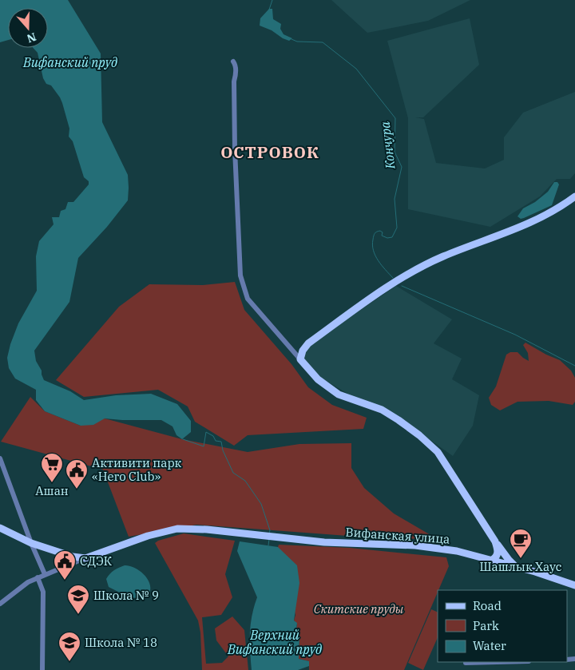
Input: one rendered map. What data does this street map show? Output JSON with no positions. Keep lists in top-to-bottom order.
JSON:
{
  "streets": {
    "main road": ["Вифанская улица"]
  },
  "districts": ["ОСТРОВОК"],
  "water": ["Вифанский пруд", "Кончура", "Верхний Вифанский пруд"],
  "parks": ["Скитские пруды"],
  "places": {
    "supermarket": ["Ашан"],
    "public building": ["Активити парк «Hero Club»", "СДЭК"],
    "cafe": ["Шашлык Хаус"],
    "school or university": ["Школа № 9", "Школа № 18"]
  },
  "legend": ["Road", "Park", "Water"],
  "north": "bottom"
}
